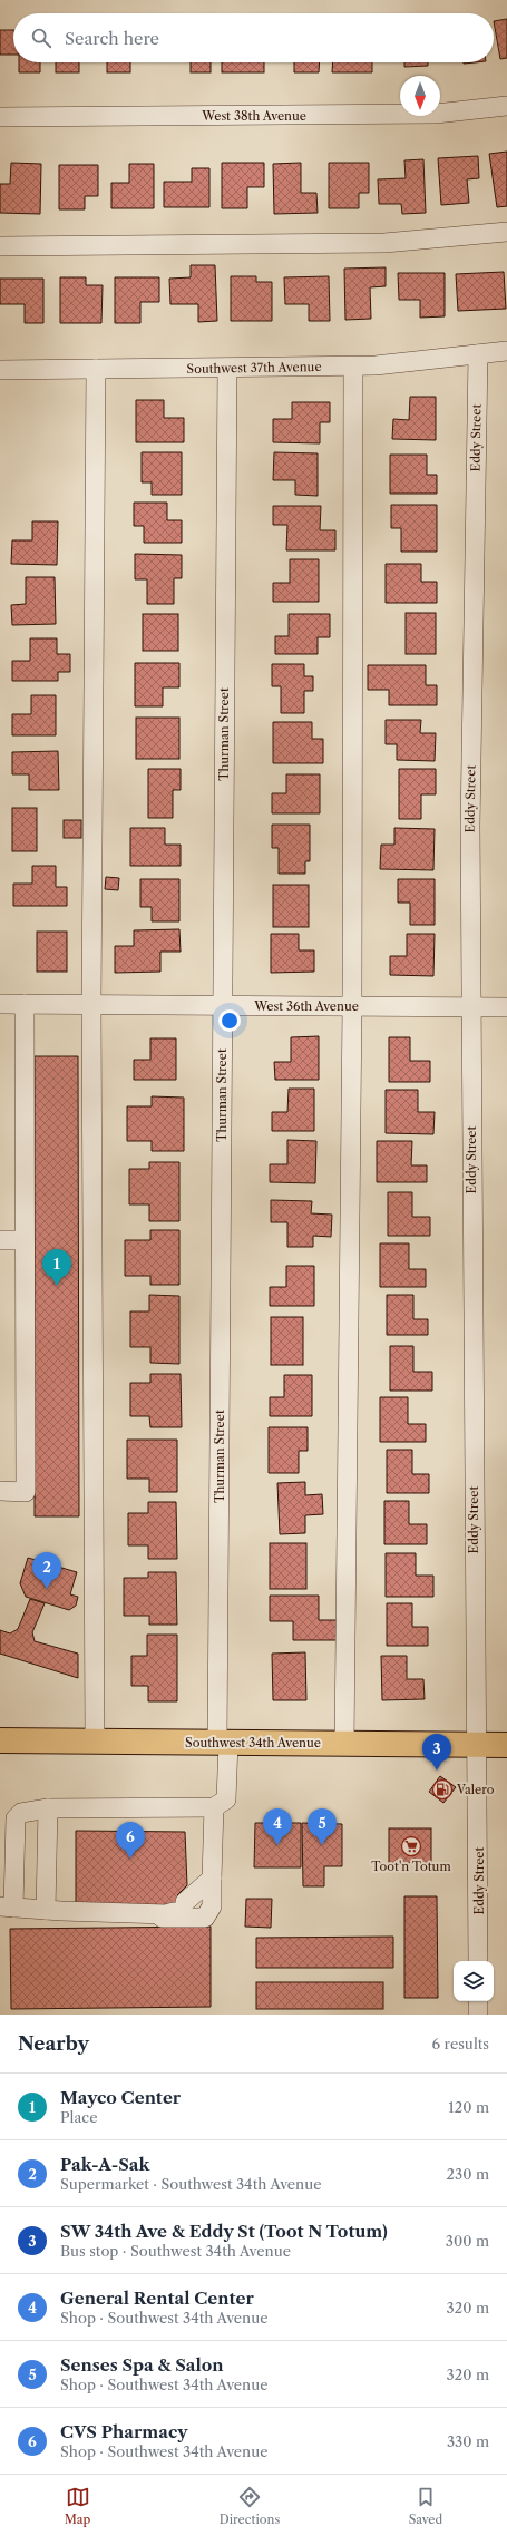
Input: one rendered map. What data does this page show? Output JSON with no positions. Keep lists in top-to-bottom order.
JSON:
{
  "streets": {
    "main road": ["Southwest 34th Avenue"],
    "street": [
      "West 38th Avenue",
      "Southwest 37th Avenue",
      "Eddy Street",
      "Thurman Street",
      "West 36th Avenue"
    ]
  },
  "crossings": [
    ["Southwest 37th Avenue", "Eddy Street"],
    ["Southwest 37th Avenue", "Thurman Street"],
    ["Eddy Street", "West 36th Avenue"],
    ["Eddy Street", "Southwest 34th Avenue"],
    ["Thurman Street", "West 36th Avenue"],
    ["Thurman Street", "Southwest 34th Avenue"]
  ],
  "places": {
    "fuel station": ["Valero"],
    "supermarket": ["Toot'n Totum"]
  },
  "north": "bottom",
  "page": {
    "search": "Search here",
    "pins": [
      "1",
      "2",
      "3",
      "4",
      "5",
      "6"
    ],
    "heading": ["Nearby", "6 results"],
    "list": [
      {
        "mark": "1",
        "name": "Mayco Center",
        "note": "Place",
        "value": "120 m"
      },
      {
        "mark": "2",
        "name": "Pak-A-Sak",
        "note": "Supermarket · Southwest 34th Avenue",
        "value": "230 m"
      },
      {
        "mark": "3",
        "name": "SW 34th Ave & Eddy St (Toot N Totum)",
        "note": "Bus stop · Southwest 34th Avenue",
        "value": "300 m"
      },
      {
        "mark": "4",
        "name": "General Rental Center",
        "note": "Shop · Southwest 34th Avenue",
        "value": "320 m"
      },
      {
        "mark": "5",
        "name": "Senses Spa & Salon",
        "note": "Shop · Southwest 34th Avenue",
        "value": "320 m"
      },
      {
        "mark": "6",
        "name": "CVS Pharmacy",
        "note": "Shop · Southwest 34th Avenue",
        "value": "330 m"
      }
    ],
    "nav": ["Map", "Directions", "Saved"]
  }
}
